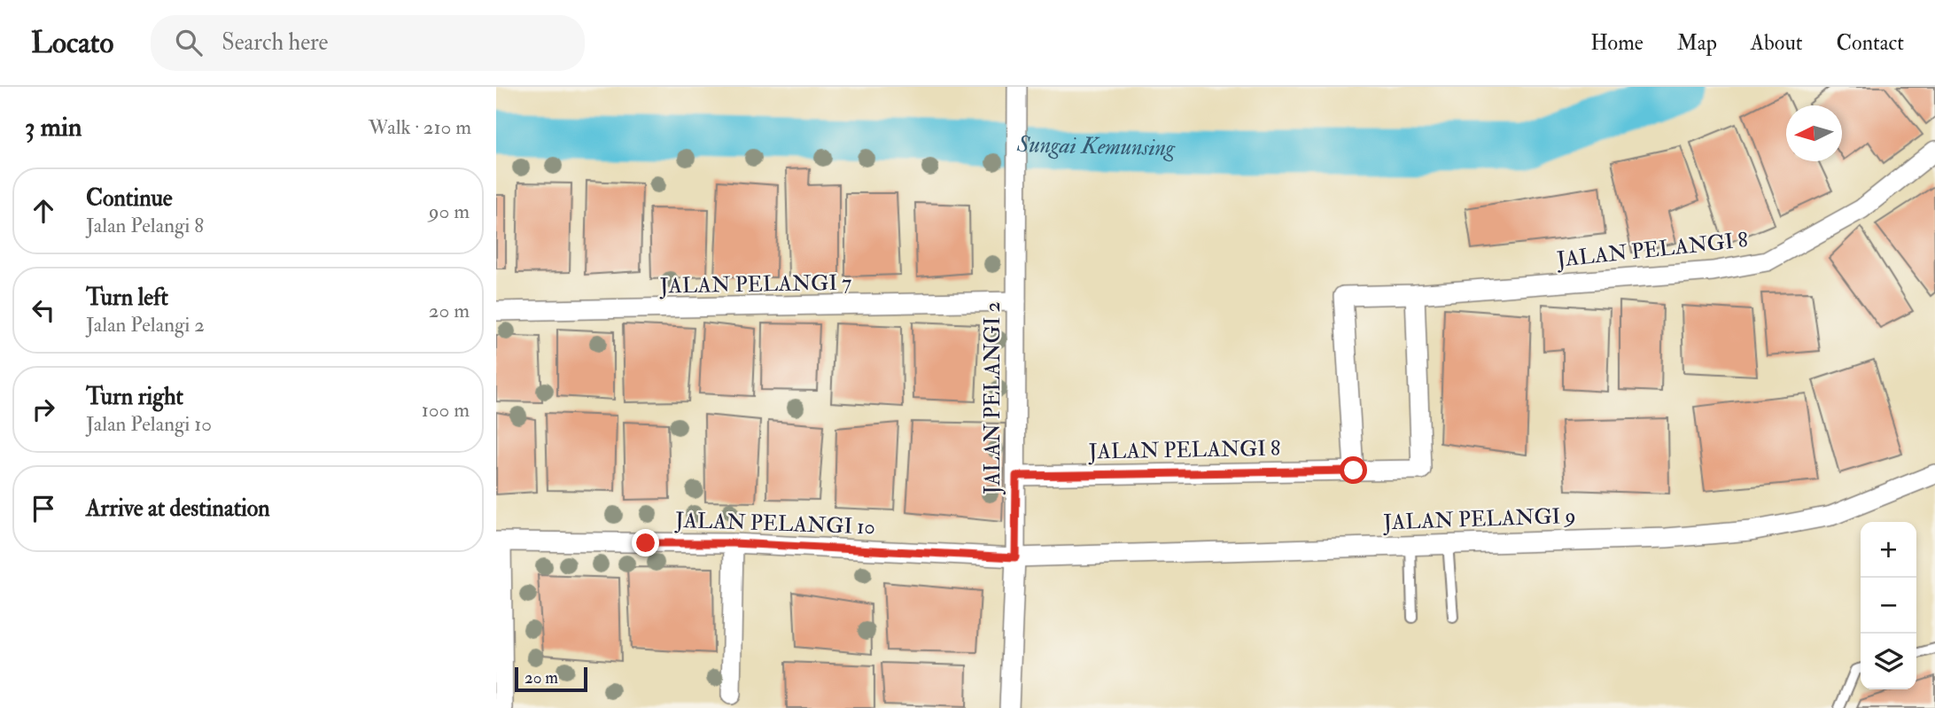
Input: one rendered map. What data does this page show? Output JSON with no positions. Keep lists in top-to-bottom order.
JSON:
{
  "streets": {
    "street": [
      "JALAN PELANGI 8",
      "JALAN PELANGI 7",
      "JALAN PELANGI 2",
      "JALAN PELANGI 9",
      "JALAN PELANGI 10"
    ]
  },
  "crossings": [
    ["JALAN PELANGI 8", "JALAN PELANGI 2"],
    ["JALAN PELANGI 7", "JALAN PELANGI 2"],
    ["JALAN PELANGI 2", "JALAN PELANGI 9"],
    ["JALAN PELANGI 2", "JALAN PELANGI 10"],
    ["JALAN PELANGI 9", "JALAN PELANGI 10"]
  ],
  "water": ["Sungai Kemunsing"],
  "scale_bar": "20 m",
  "north": "left",
  "page": {
    "header": "Locato",
    "search": "Search here",
    "nav": [
      "Home",
      "Map",
      "About",
      "Contact"
    ],
    "heading": ["3 min", "Walk · 210 m"],
    "list": [
      ["Continue", "Jalan Pelangi 8", "90 m"],
      ["Turn left", "Jalan Pelangi 2", "20 m"],
      ["Turn right", "Jalan Pelangi 10", "100 m"],
      "Arrive at destination"
    ],
    "map_buttons": ["+", "−"],
    "scale": "20 m"
  }
}
